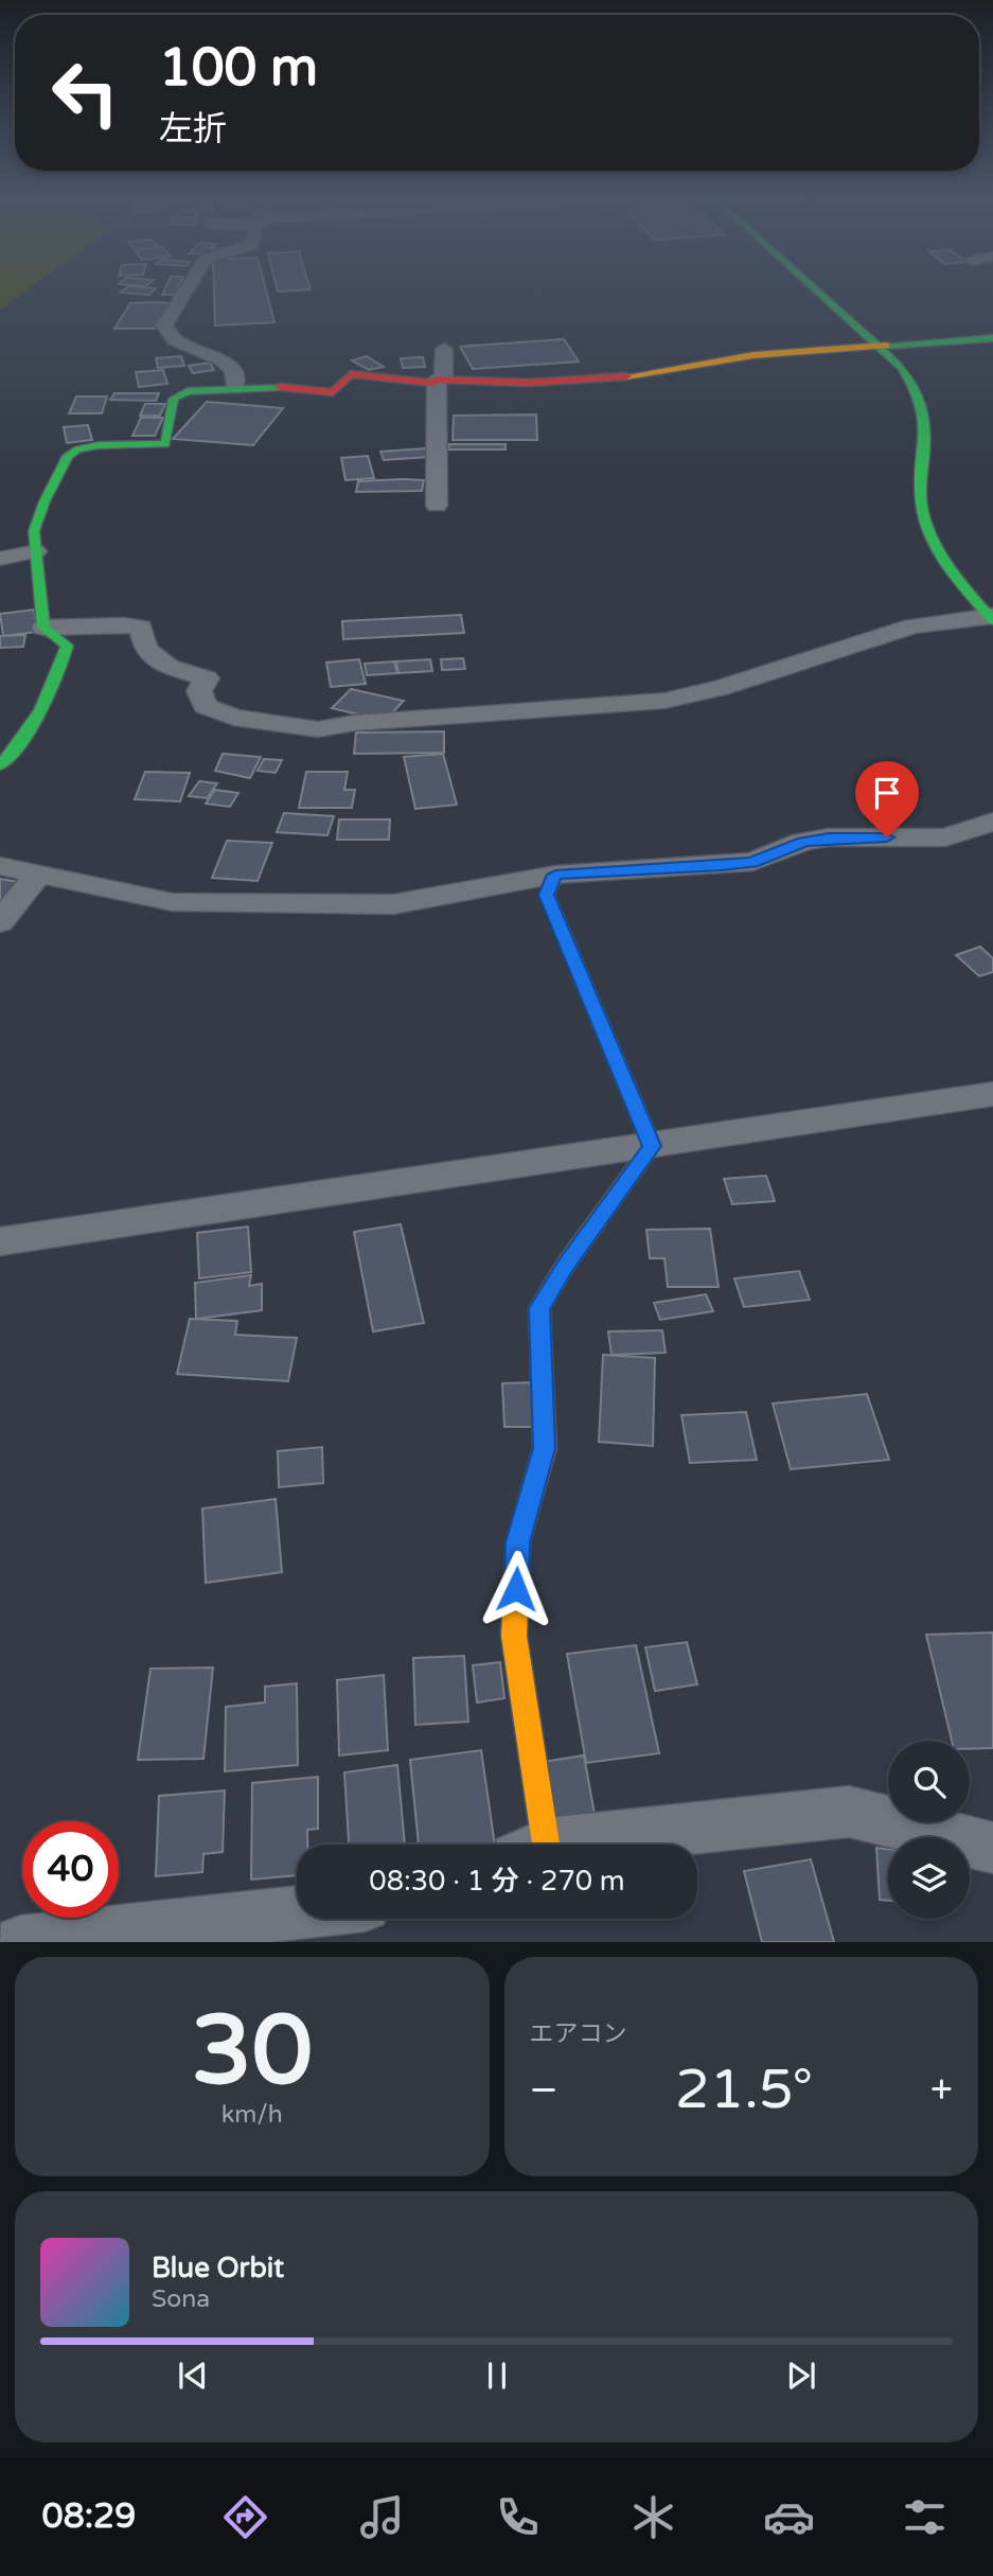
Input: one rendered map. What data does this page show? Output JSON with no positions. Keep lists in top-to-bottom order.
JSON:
{
  "page": {
    "turn": ["100 m", "左折"],
    "limit": "40",
    "trip": "08:30 · 1 分 · 270 m",
    "tile": [
      ["30", "km/h"],
      "エアコン"
    ],
    "heat": ["−", "21.5°", "+"],
    "song": ["Blue Orbit", "Sona"],
    "tabs": "08:29"
  }
}
